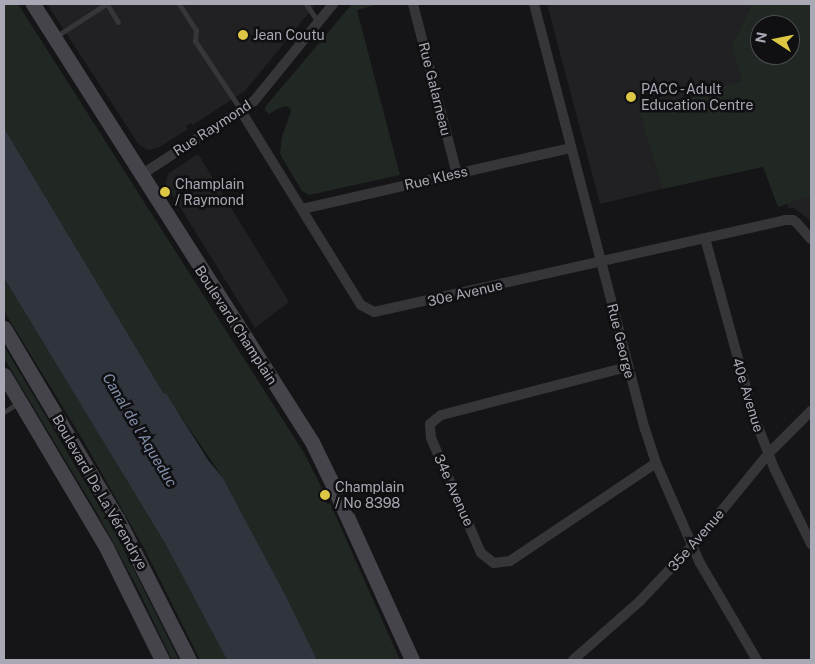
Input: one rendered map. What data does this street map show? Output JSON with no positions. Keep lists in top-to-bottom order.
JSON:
{
  "streets": {
    "main road": ["Boulevard Champlain", "Boulevard De La Vérendrye"],
    "street": [
      "Rue Galarneau",
      "Rue Raymond",
      "Rue Kless",
      "30e Avenue",
      "Rue George",
      "40e Avenue",
      "34e Avenue",
      "35e Avenue"
    ]
  },
  "crossings": [
    ["Rue Galarneau", "Rue Kless"],
    ["Rue Raymond", "30e Avenue"],
    ["Rue Raymond", "Boulevard Champlain"],
    ["Rue Kless", "30e Avenue"],
    ["Rue Kless", "Rue George"],
    ["30e Avenue", "Rue George"],
    ["30e Avenue", "40e Avenue"],
    ["Rue George", "34e Avenue"],
    ["Rue George", "35e Avenue"],
    ["40e Avenue", "35e Avenue"]
  ],
  "water": ["Canal de l'Aqueduc"],
  "places": [
    "Jean Coutu",
    "PACC - Adult Education Centre",
    "Champlain / Raymond",
    "Champlain / No 8398"
  ],
  "north": "left"
}
